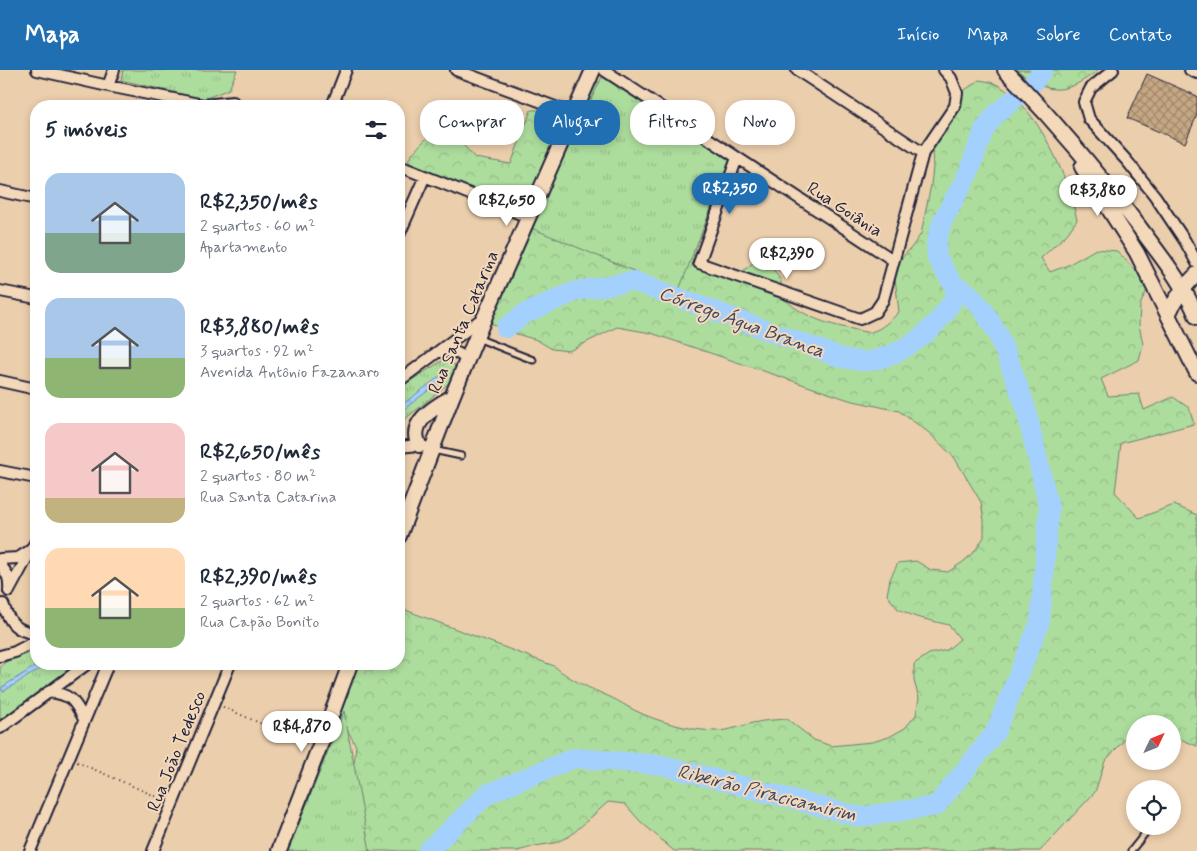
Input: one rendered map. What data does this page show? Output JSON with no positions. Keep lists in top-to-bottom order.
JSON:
{
  "streets": {
    "street": ["Rua Goiânia", "Rua Santa Catarina", "Rua João Tedesco"]
  },
  "water": ["Córrego Água Branca", "Ribeirão Piracicamirim"],
  "north": "top right",
  "page": {
    "header": "Mapa",
    "nav": [
      "Início",
      "Mapa",
      "Sobre",
      "Contato"
    ],
    "chip": [
      "Comprar",
      "Alugar",
      "Filtros",
      "Novo"
    ],
    "heading": "5 imóveis",
    "list": [
      {
        "name": "R$2,350/mês",
        "note": "2 quartos · 60 m² · Apartamento"
      },
      {
        "name": "R$3,880/mês",
        "note": "3 quartos · 92 m² · Avenida Antônio Fazanaro"
      },
      {
        "name": "R$2,650/mês",
        "note": "2 quartos · 80 m² · Rua Santa Catarina"
      },
      {
        "name": "R$2,390/mês",
        "note": "2 quartos · 62 m² · Rua Capão Bonito"
      }
    ],
    "price": [
      "R$2,350",
      "R$3,880",
      "R$2,650",
      "R$2,390",
      "R$4,870"
    ]
  }
}
